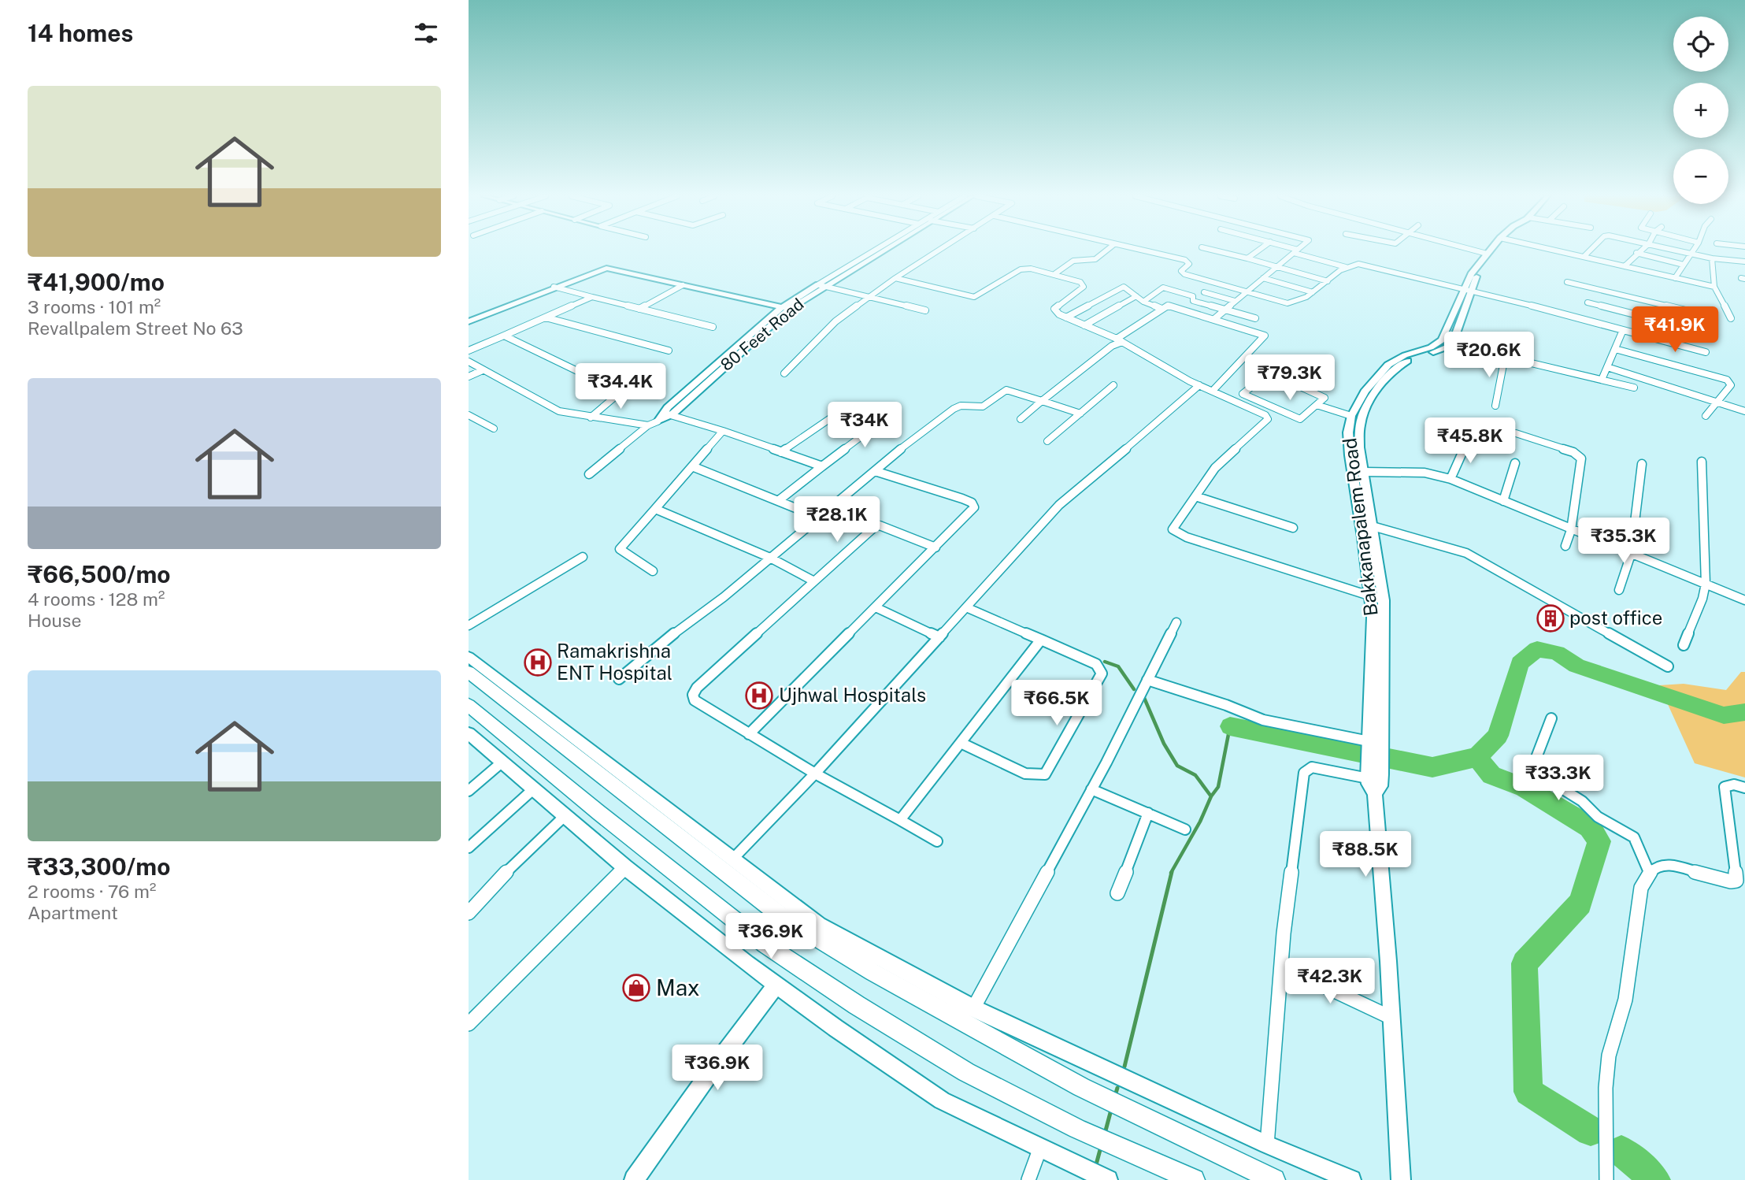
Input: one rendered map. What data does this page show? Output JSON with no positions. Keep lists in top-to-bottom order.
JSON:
{
  "streets": {
    "street": ["80 Feet Road", "Bakkanapalem Road"]
  },
  "places": {
    "building": ["post office"],
    "hospital": ["Ramakrishna ENT Hospital", "Ujhwal Hospitals"],
    "shop": ["Max"]
  },
  "page": {
    "heading": "14 homes",
    "map_buttons": ["+", "−"],
    "list": [
      {
        "name": "₹41,900/mo",
        "note": "3 rooms · 101 m² · Revallpalem Street No 63"
      },
      {
        "name": "₹66,500/mo",
        "note": "4 rooms · 128 m² · House"
      },
      {
        "name": "₹33,300/mo",
        "note": "2 rooms · 76 m² · Apartment"
      }
    ],
    "price": [
      "₹41.9K",
      "₹20.6K",
      "₹79.3K",
      "₹34.4K",
      "₹34K",
      "₹45.8K",
      "₹28.1K",
      "₹35.3K",
      "₹66.5K",
      "₹33.3K",
      "₹88.5K",
      "₹36.9K",
      "₹42.3K",
      "₹36.9K"
    ]
  }
}
